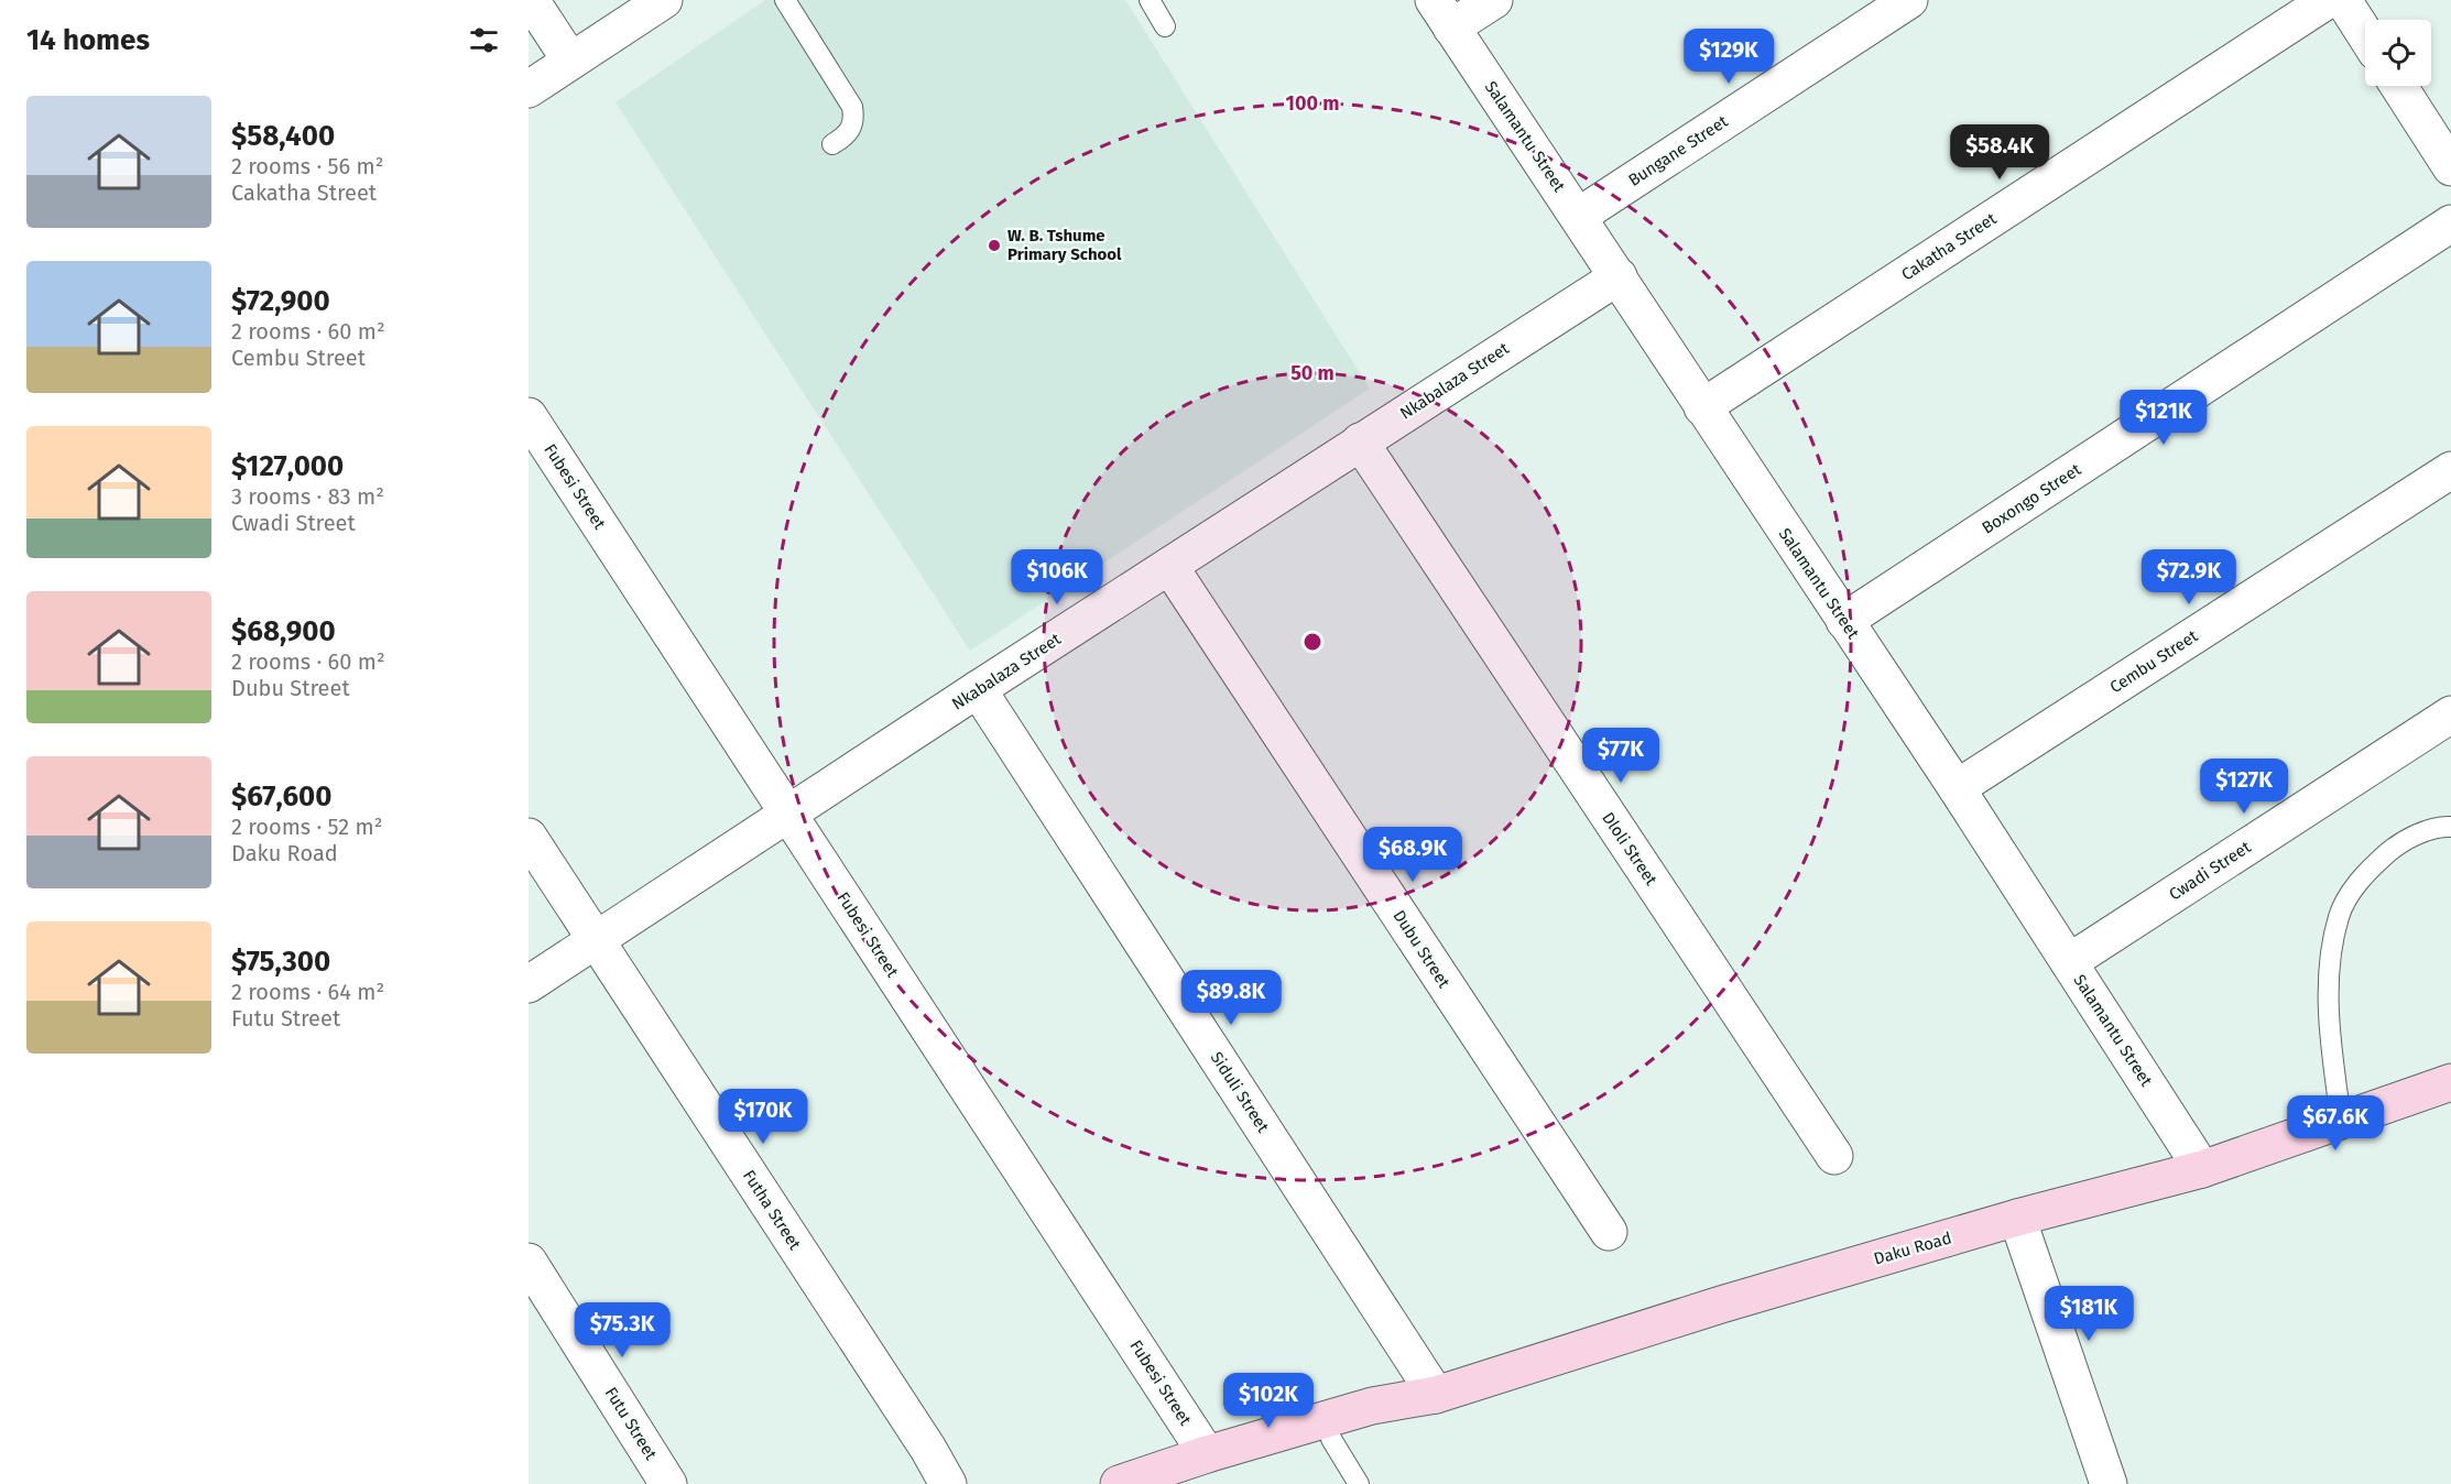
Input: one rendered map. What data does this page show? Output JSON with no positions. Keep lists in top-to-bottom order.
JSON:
{
  "streets": {
    "main road": ["Daku Road"],
    "street": [
      "Salamantu Street",
      "Bungane Street",
      "Cakatha Street",
      "Nkabalaza Street",
      "Fubesi Street",
      "Boxongo Street",
      "Cembu Street",
      "Dloli Street",
      "Cwadi Street",
      "Dubu Street",
      "Siduli Street",
      "Futha Street",
      "Futu Street"
    ]
  },
  "crossings": [
    ["Salamantu Street", "Bungane Street"],
    ["Salamantu Street", "Cakatha Street"],
    ["Salamantu Street", "Nkabalaza Street"],
    ["Salamantu Street", "Boxongo Street"],
    ["Salamantu Street", "Cembu Street"],
    ["Salamantu Street", "Cwadi Street"],
    ["Salamantu Street", "Daku Road"],
    ["Nkabalaza Street", "Fubesi Street"],
    ["Nkabalaza Street", "Dloli Street"],
    ["Nkabalaza Street", "Dubu Street"],
    ["Nkabalaza Street", "Siduli Street"],
    ["Nkabalaza Street", "Futha Street"],
    ["Fubesi Street", "Daku Road"],
    ["Siduli Street", "Daku Road"]
  ],
  "places": ["W. B. Tshume Primary School"],
  "page": {
    "heading": "14 homes",
    "price": [
      "$129K",
      "$58.4K",
      "$121K",
      "$106K",
      "$72.9K",
      "$77K",
      "$127K",
      "$68.9K",
      "$89.8K",
      "$170K",
      "$67.6K",
      "$181K",
      "$75.3K",
      "$102K"
    ],
    "list": [
      {
        "name": "$58,400",
        "note": "2 rooms · 56 m² · Cakatha Street"
      },
      {
        "name": "$72,900",
        "note": "2 rooms · 60 m² · Cembu Street"
      },
      {
        "name": "$127,000",
        "note": "3 rooms · 83 m² · Cwadi Street"
      },
      {
        "name": "$68,900",
        "note": "2 rooms · 60 m² · Dubu Street"
      },
      {
        "name": "$67,600",
        "note": "2 rooms · 52 m² · Daku Road"
      },
      {
        "name": "$75,300",
        "note": "2 rooms · 64 m² · Futu Street"
      }
    ]
  },
  "rings": ["100 m", "50 m"]
}
